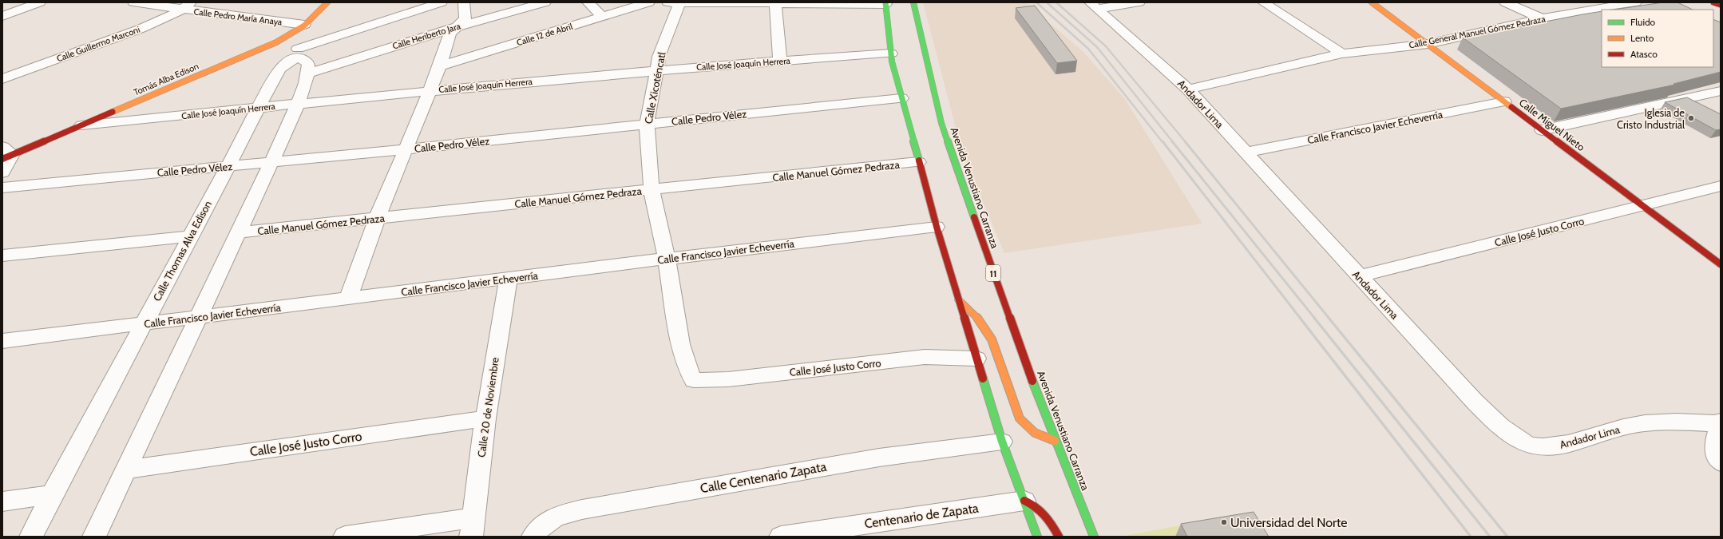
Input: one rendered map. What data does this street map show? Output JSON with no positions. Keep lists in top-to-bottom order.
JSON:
{
  "streets": {
    "main road": [
      "Tomás Alba Edison",
      "Calle Miguel Nieto",
      "Avenida Venustiano Carranza",
      "11"
    ],
    "street": [
      "Calle Pedro María Anaya",
      "Calle General Manuel Gómez Pedraza",
      "Calle 12 de Abril",
      "Calle Heriberto Jara",
      "Calle Guillermo Marconi",
      "Calle José Joaquín Herrera",
      "Calle Xicoténcatl",
      "Andador Lima",
      "Calle Pedro Vélez",
      "Calle Francisco Javier Echeverría",
      "Calle Manuel Gómez Pedraza",
      "Calle José Justo Corro",
      "Calle Thomas Alva Edison",
      "Calle 20 de Noviembre",
      "Calle Centenario Zapata",
      "Centenario de Zapata"
    ]
  },
  "crossings": [
    ["Calle Pedro María Anaya", "Calle Guillermo Marconi"],
    ["Calle Pedro María Anaya", "Tomás Alba Edison"],
    ["Calle General Manuel Gómez Pedraza", "Andador Lima"],
    ["Calle General Manuel Gómez Pedraza", "Calle Miguel Nieto"],
    ["Calle José Joaquín Herrera", "Tomás Alba Edison"],
    ["Calle José Joaquín Herrera", "Calle Xicoténcatl"],
    ["Calle José Joaquín Herrera", "Calle Thomas Alva Edison"],
    ["Calle Xicoténcatl", "Calle Pedro Vélez"],
    ["Calle Xicoténcatl", "Calle Francisco Javier Echeverría"],
    ["Calle Xicoténcatl", "Calle Manuel Gómez Pedraza"],
    ["Calle Xicoténcatl", "Calle José Justo Corro"],
    ["Andador Lima", "Calle Francisco Javier Echeverría"],
    ["Andador Lima", "Calle José Justo Corro"],
    ["Calle Pedro Vélez", "Calle Thomas Alva Edison"],
    ["Calle Miguel Nieto", "Calle Francisco Javier Echeverría"],
    ["Calle Miguel Nieto", "Calle José Justo Corro"],
    ["Calle Francisco Javier Echeverría", "Calle Thomas Alva Edison"],
    ["Calle Francisco Javier Echeverría", "Calle 20 de Noviembre"],
    ["Calle José Justo Corro", "Calle 20 de Noviembre"]
  ],
  "places": ["Iglesia de Cristo Industrial", "Universidad del Norte"],
  "legend": ["Fluido", "Lento", "Atasco"]
}
